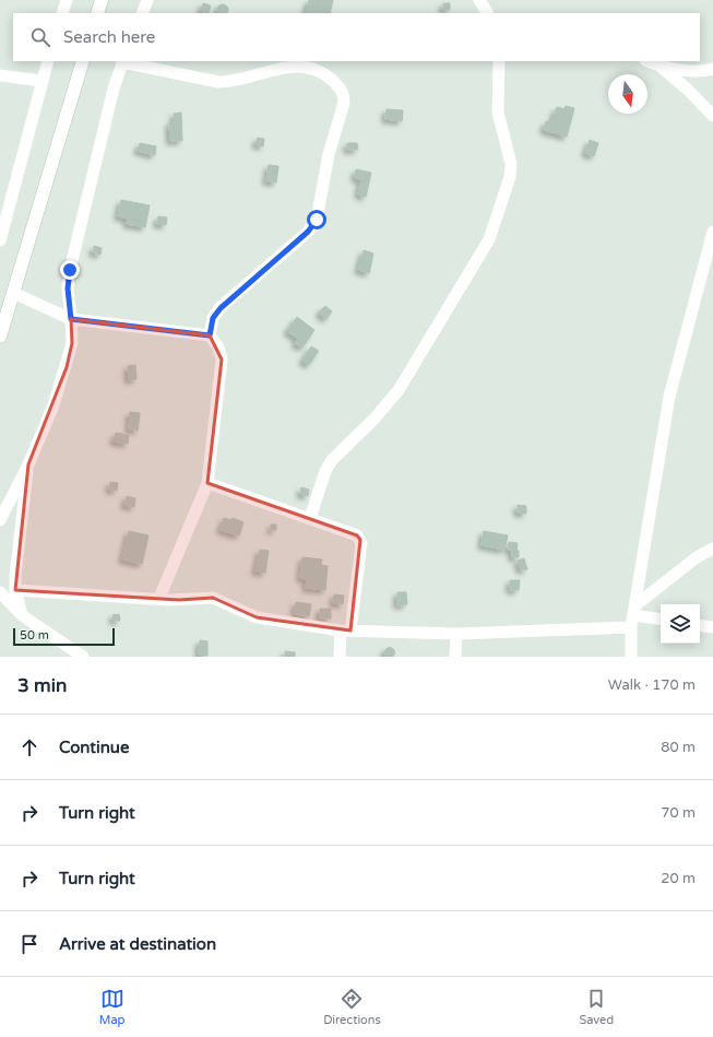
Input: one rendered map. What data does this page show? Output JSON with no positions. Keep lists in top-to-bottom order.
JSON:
{
  "scale_bar": "50 m",
  "north": "bottom",
  "page": {
    "search": "Search here",
    "scale": "50 m",
    "heading": ["3 min", "Walk · 170 m"],
    "list": [
      ["Continue", "80 m"],
      ["Turn right", "70 m"],
      ["Turn right", "20 m"],
      "Arrive at destination"
    ],
    "nav": ["Map", "Directions", "Saved"]
  }
}
